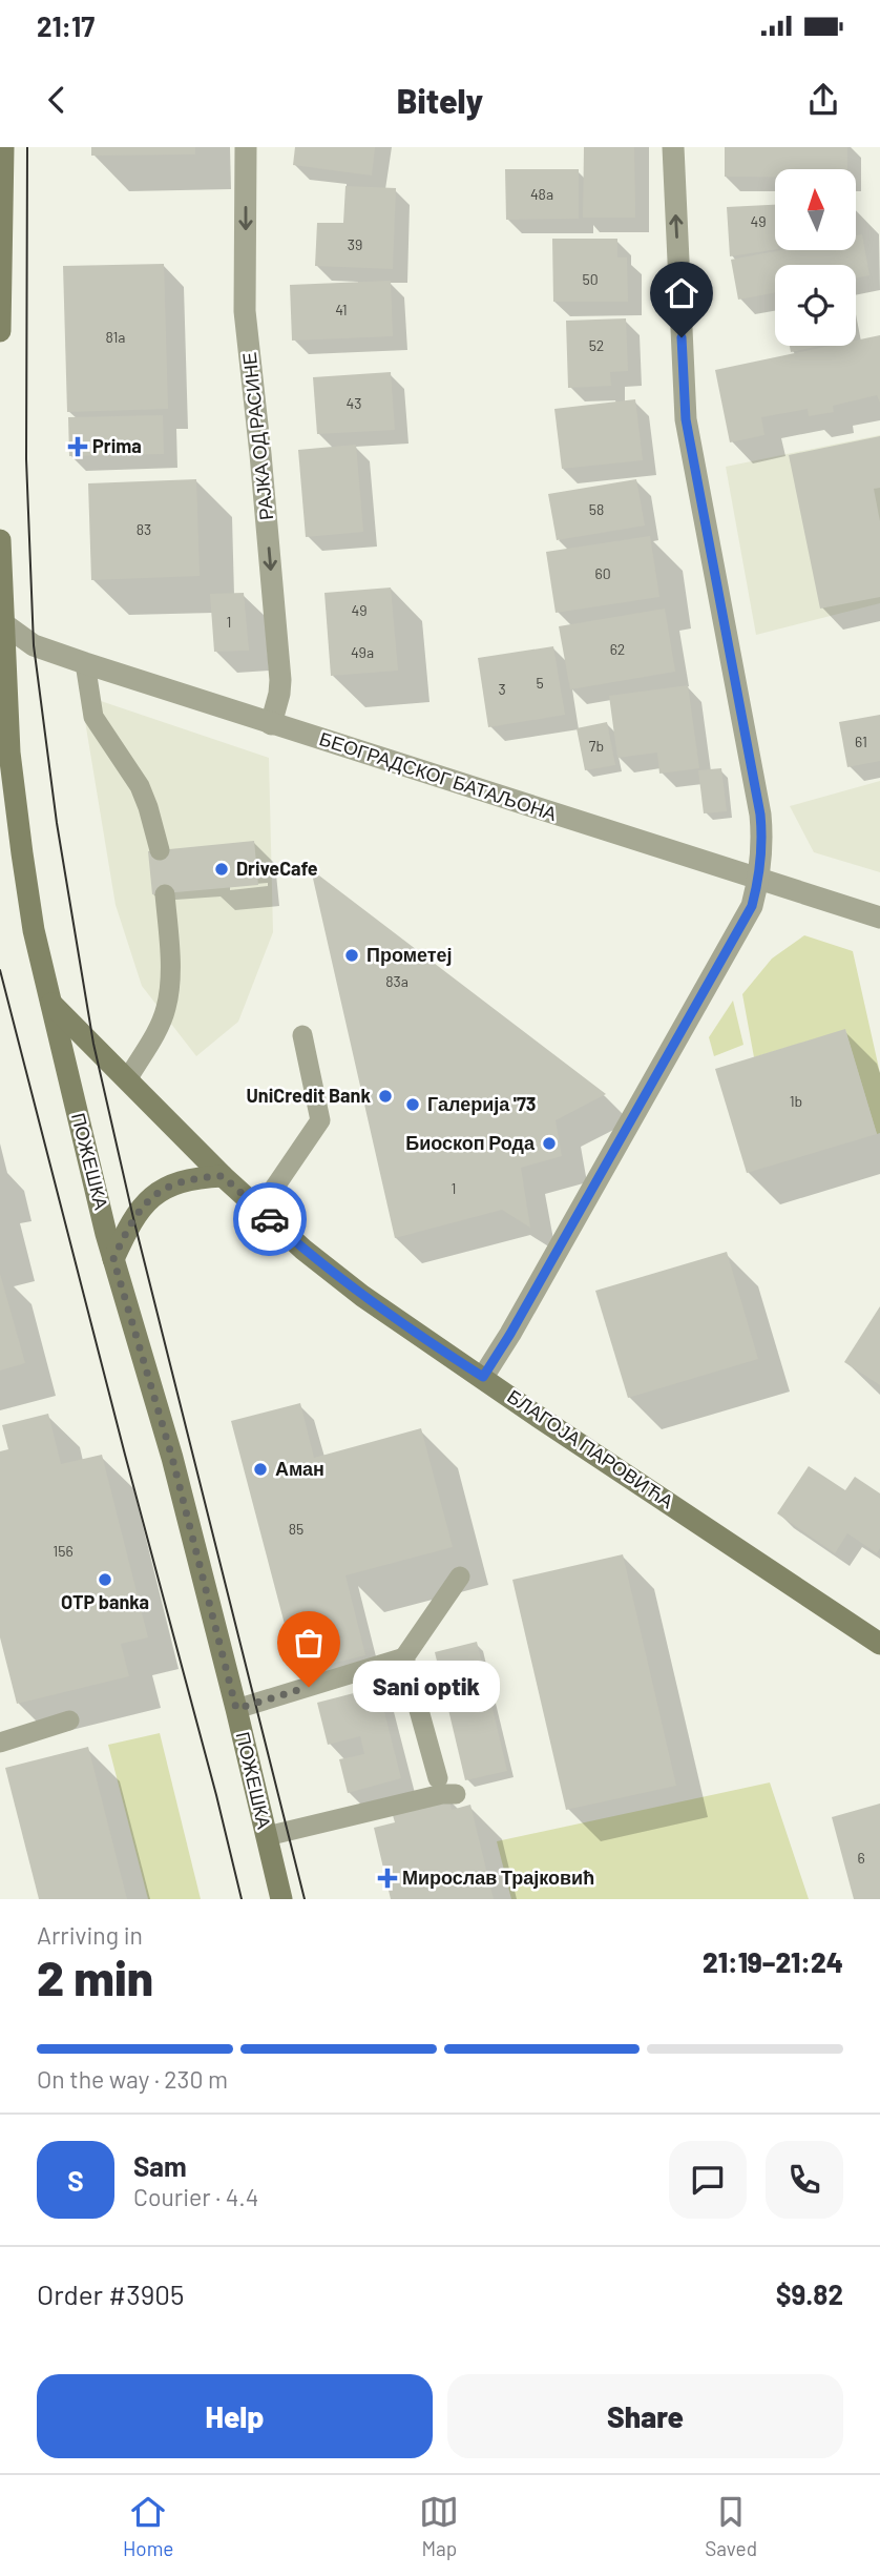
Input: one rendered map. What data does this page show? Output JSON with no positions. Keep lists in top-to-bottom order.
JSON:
{
  "streets": {
    "main road": ["ПОЖЕШКА", "БЛАГОЈА ПАРОВИЋА"],
    "street": ["РАЈКА ОД РАСИНЕ", "БЕОГРАДСКОГ БАТАЉОНА"]
  },
  "crossings": [
    ["РАЈКА ОД РАСИНЕ", "БЕОГРАДСКОГ БАТАЉОНА"],
    ["БЕОГРАДСКОГ БАТАЉОНА", "ПОЖЕШКА"],
    ["ПОЖЕШКА", "БЛАГОЈА ПАРОВИЋА"]
  ],
  "one_way": ["РАЈКА ОД РАСИНЕ"],
  "places": {
    "health": ["Prima", "Мирослав Трајковић"],
    "other": [
      "DriveCafe",
      "Прометеј",
      "UniCredit Bank",
      "Галерија '73",
      "Биоскоп Рода",
      "Аман",
      "OTP banka",
      "Sani optik"
    ]
  },
  "house_numbers": [
    "48a",
    "49",
    "39",
    "50",
    "41",
    "81a",
    "52",
    "43",
    "58",
    "83",
    "60",
    "49",
    "1",
    "62",
    "49a",
    "5",
    "3",
    "61",
    "7b",
    "83a",
    "1b",
    "1",
    "85",
    "156",
    "6"
  ],
  "north": "top",
  "page": {
    "status": "21:17",
    "header": "Bitely",
    "bubble": "Sani optik",
    "heading": ["2 min", "Arriving in", "21:19–21:24"],
    "panel": [
      "Sam",
      "Courier · 4.4",
      "Order #3905",
      "$9.82"
    ],
    "bar": "On the way · 230 m",
    "round": "S",
    "buttons": ["Help", "Share"],
    "tabs": ["Home", "Map", "Saved"]
  }
}
